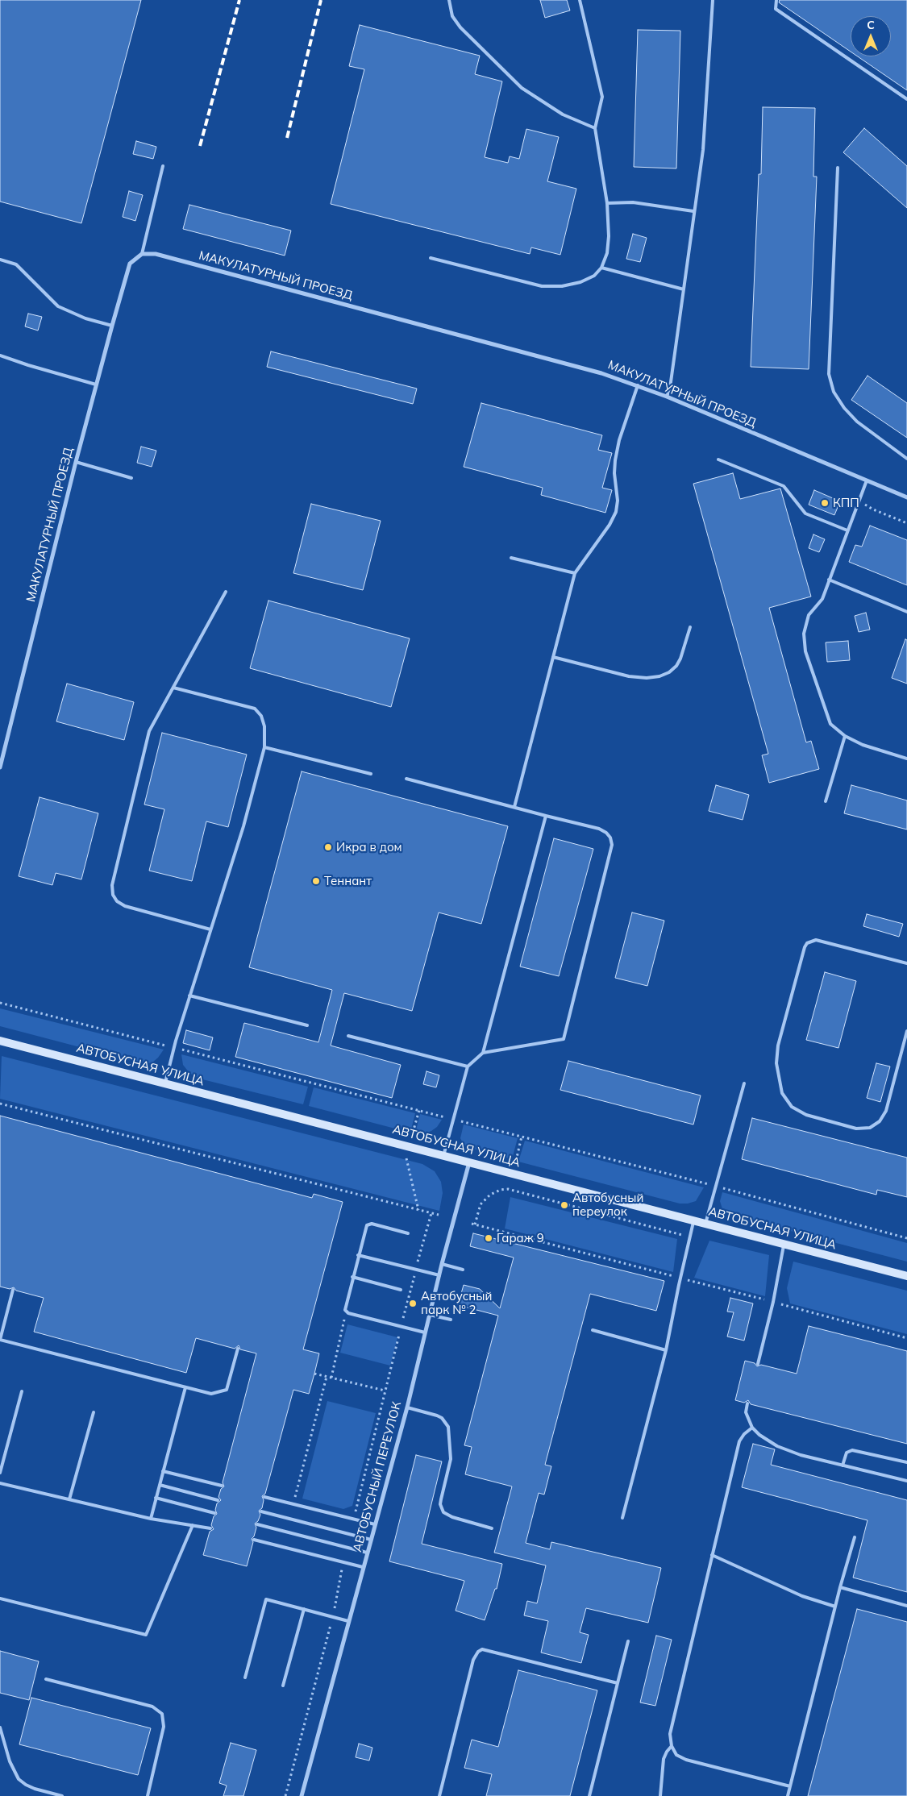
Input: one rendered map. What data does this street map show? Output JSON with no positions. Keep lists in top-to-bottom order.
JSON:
{
  "streets": {
    "street": ["МАКУЛАТУРНЫЙ ПРОЕЗД", "АВТОБУСНАЯ УЛИЦА", "АВТОБУСНЫЙ ПЕРЕУЛОК"]
  },
  "crossings": [
    ["АВТОБУСНАЯ УЛИЦА", "АВТОБУСНЫЙ ПЕРЕУЛОК"]
  ],
  "places": [
    "КПП",
    "Икра в дом",
    "Теннант",
    "Автобусный переулок",
    "Гараж 9",
    "Автобусный парк № 2"
  ],
  "north": "top"
}
